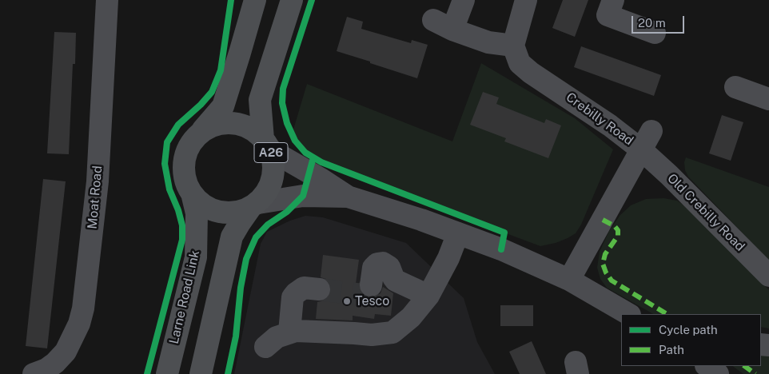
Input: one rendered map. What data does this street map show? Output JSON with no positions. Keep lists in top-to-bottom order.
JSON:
{
  "streets": {
    "main road": ["A26", "Larne Road Link"],
    "street": ["Crebilly Road", "Moat Road", "Old Crebilly Road"]
  },
  "crossings": [
    ["Crebilly Road", "Old Crebilly Road"],
    ["A26", "Larne Road Link"]
  ],
  "places": ["Tesco"],
  "legend": ["Cycle path", "Path"],
  "scale_bar": "20 m"
}
